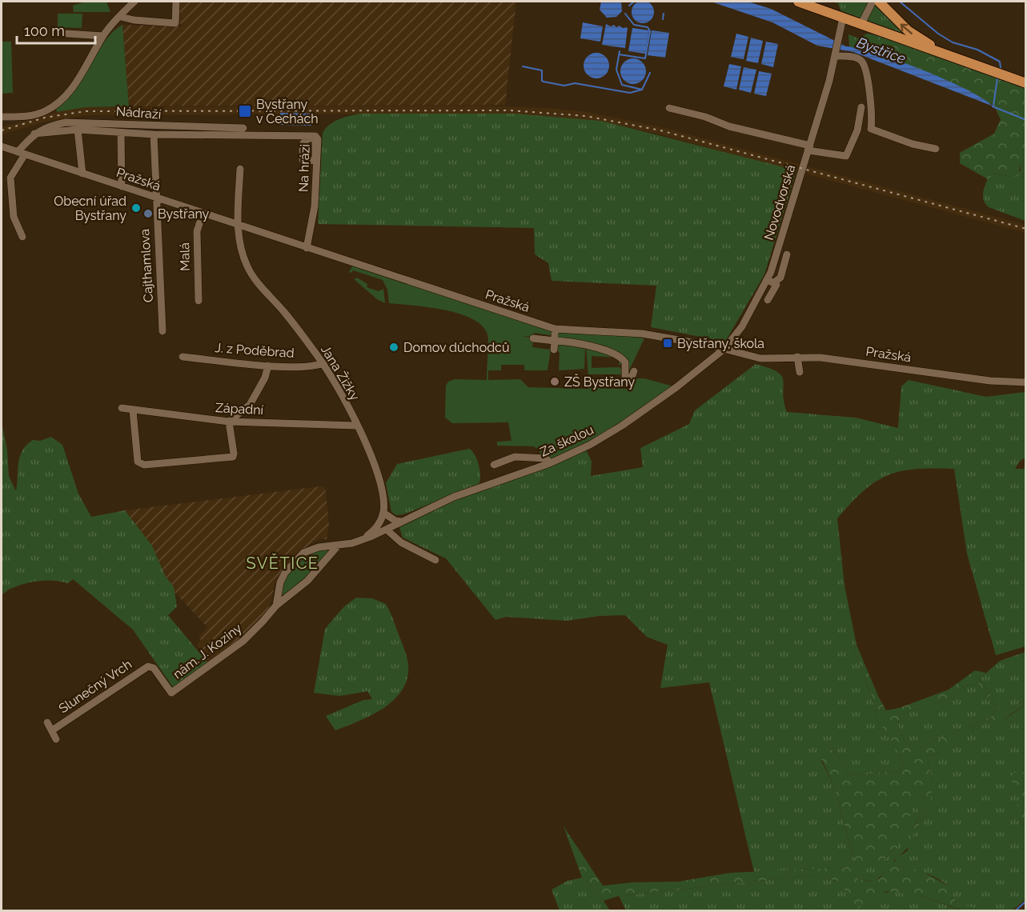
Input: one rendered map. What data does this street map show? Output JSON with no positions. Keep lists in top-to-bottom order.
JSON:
{
  "streets": {
    "street": [
      "Nádraží",
      "Na hrázi",
      "Pražská",
      "Novodvorská",
      "Malá",
      "Cajthamlova",
      "J. z Poděbrad",
      "Jana Žižky",
      "Západní",
      "Za školou",
      "nám. J. Koziny",
      "Slunečný Vrch"
    ]
  },
  "crossings": [
    ["Nádraží", "Na hrázi"],
    ["Na hrázi", "Pražská"],
    ["Pražská", "Novodvorská"],
    ["Pražská", "Malá"],
    ["Pražská", "Cajthamlova"],
    ["Pražská", "Jana Žižky"],
    ["Pražská", "Za školou"],
    ["Novodvorská", "Za školou"],
    ["J. z Poděbrad", "Jana Žižky"],
    ["Jana Žižky", "Západní"],
    ["nám. J. Koziny", "Slunečný Vrch"]
  ],
  "districts": ["SVĚTICE"],
  "water": ["Bystřice"],
  "places": {
    "transit": ["Bystřany v Čechách", "Bystřany, škola"],
    "other": [
      "Obecní úřad Bystřany",
      "Bystřany",
      "Domov důchodců",
      "ZŠ Bystřany"
    ]
  },
  "scale_bar": "100 m"
}
